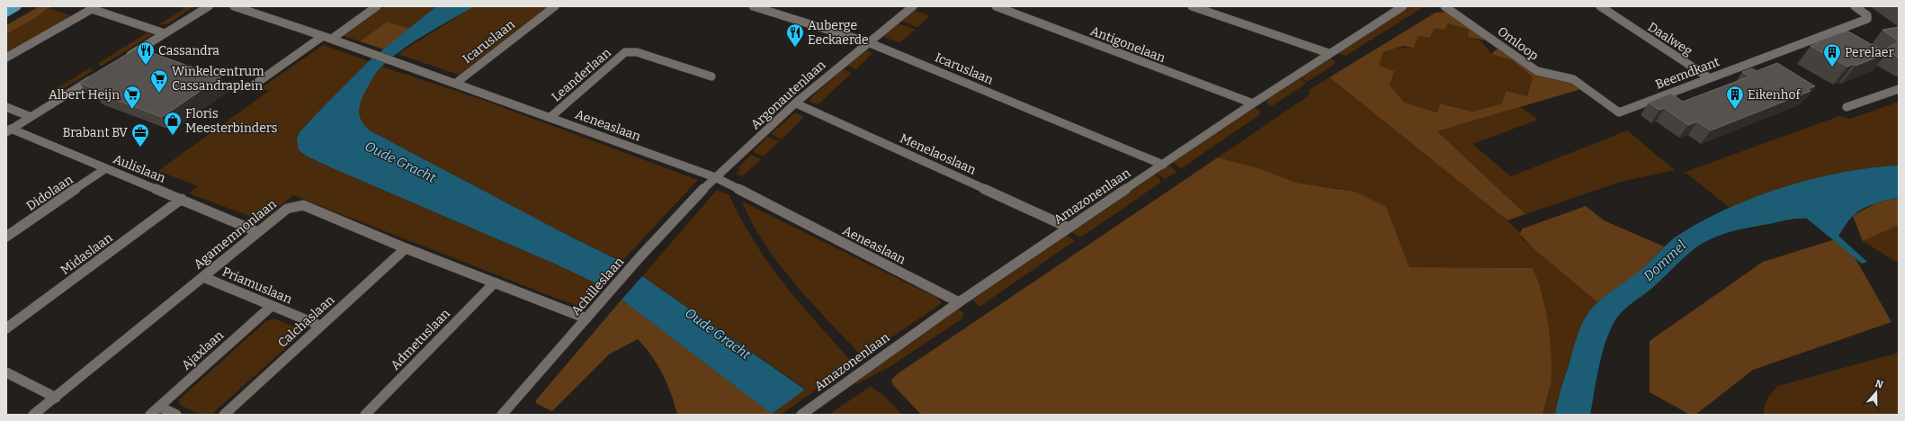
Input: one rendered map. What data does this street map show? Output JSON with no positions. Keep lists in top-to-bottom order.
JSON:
{
  "streets": {
    "street": [
      "Daalweg",
      "Icaruslaan",
      "Omloop",
      "Antigonelaan",
      "Beemdkant",
      "Leanderlaan",
      "Argonautenlaan",
      "Aeneaslaan",
      "Menelaoslaan",
      "Aulislaan",
      "Didolaan",
      "Amazonenlaan",
      "Agamemnonlaan",
      "Midaslaan",
      "Priamuslaan",
      "Achilleslaan",
      "Calchaslaan",
      "Admetuslaan",
      "Ajaxlaan"
    ]
  },
  "crossings": [
    ["Daalweg", "Beemdkant"],
    ["Icaruslaan", "Argonautenlaan"],
    ["Icaruslaan", "Aeneaslaan"],
    ["Icaruslaan", "Amazonenlaan"],
    ["Omloop", "Beemdkant"],
    ["Antigonelaan", "Amazonenlaan"],
    ["Leanderlaan", "Aeneaslaan"],
    ["Argonautenlaan", "Aeneaslaan"],
    ["Argonautenlaan", "Menelaoslaan"],
    ["Argonautenlaan", "Achilleslaan"],
    ["Aeneaslaan", "Amazonenlaan"],
    ["Aeneaslaan", "Achilleslaan"],
    ["Menelaoslaan", "Amazonenlaan"],
    ["Aulislaan", "Didolaan"],
    ["Aulislaan", "Agamemnonlaan"],
    ["Aulislaan", "Midaslaan"],
    ["Agamemnonlaan", "Priamuslaan"],
    ["Agamemnonlaan", "Achilleslaan"],
    ["Agamemnonlaan", "Calchaslaan"],
    ["Agamemnonlaan", "Admetuslaan"],
    ["Priamuslaan", "Calchaslaan"],
    ["Priamuslaan", "Ajaxlaan"]
  ],
  "water": ["Oude Gracht", "Dommel"],
  "places": {
    "restaurant": ["Auberge Eeckaerde", "Cassandra"],
    "building": ["Perelaer", "Eikenhof"],
    "supermarket": ["Winkelcentrum Cassandraplein", "Albert Heijn"],
    "shop": ["Floris Meesterbinders"],
    "office": ["Brabant BV"]
  },
  "north": "top"
}
